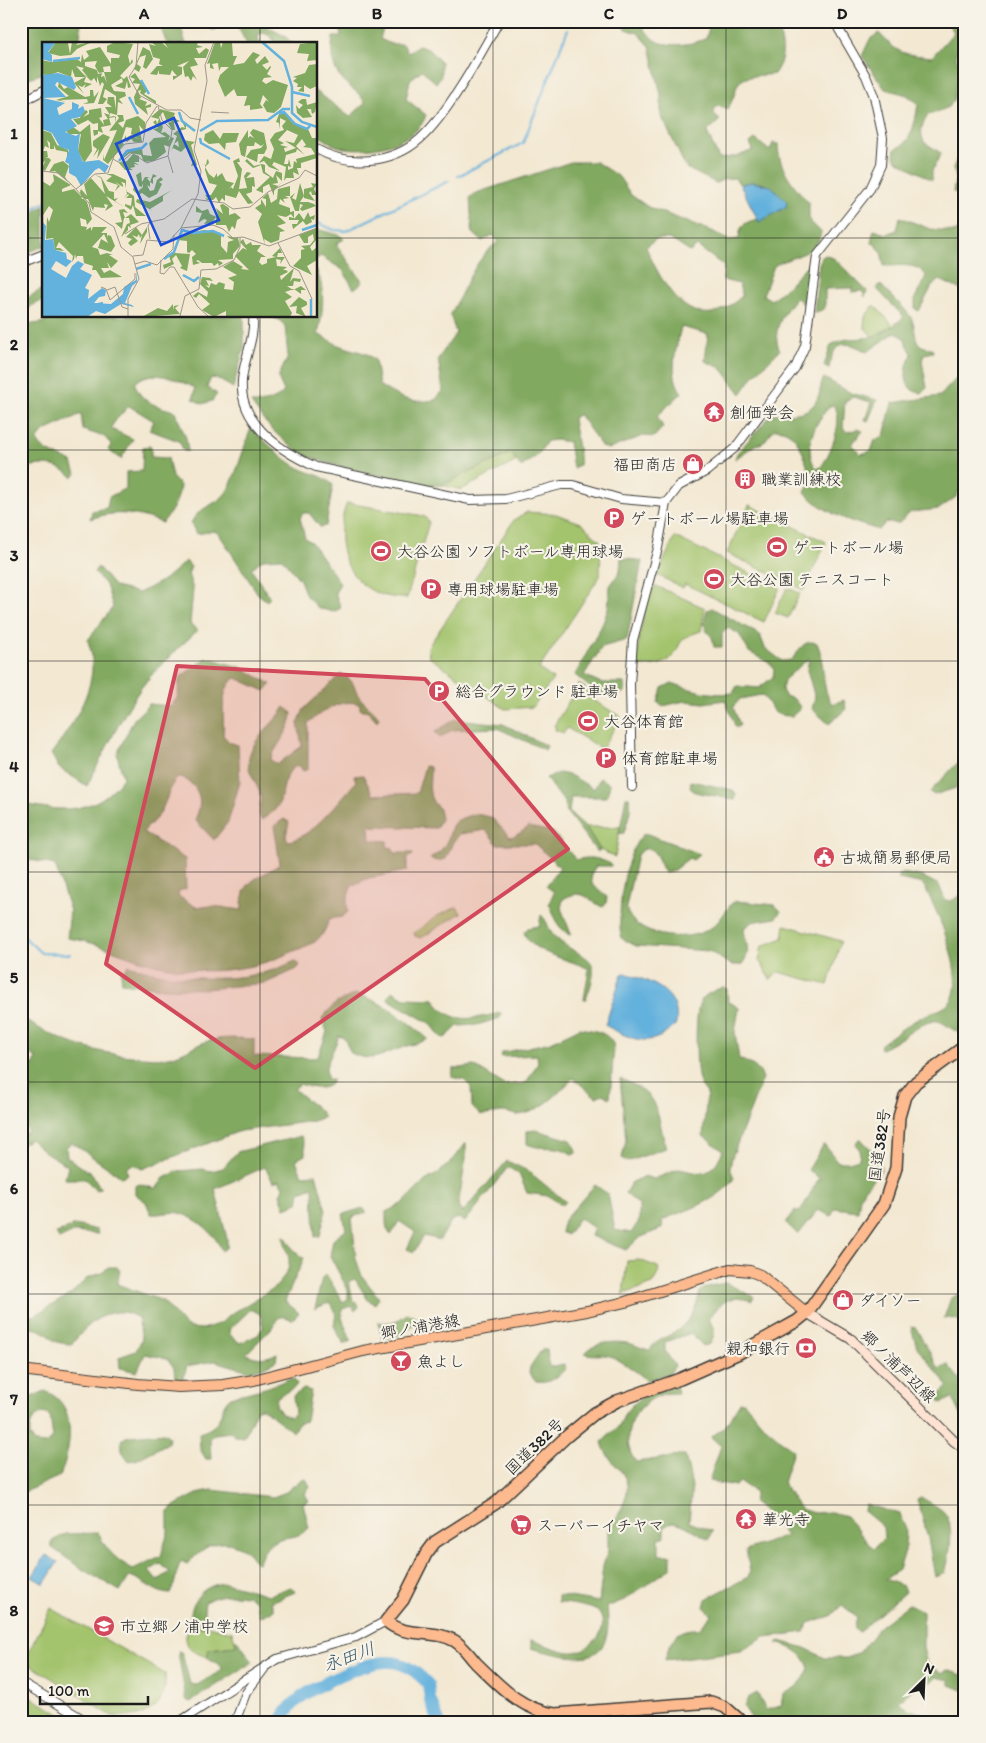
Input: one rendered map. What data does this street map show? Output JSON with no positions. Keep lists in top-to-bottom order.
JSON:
{
  "streets": {
    "highway": ["国道382号"],
    "main road": ["郷ノ浦港線", "郷ノ浦芦辺線"]
  },
  "crossings": [
    ["国道382号", "郷ノ浦港線"],
    ["国道382号", "郷ノ浦芦辺線"],
    ["郷ノ浦港線", "郷ノ浦芦辺線"]
  ],
  "water": ["永田川"],
  "places": {
    "temple": ["創価学会", "華光寺"],
    "shop": ["福田商店", "ダイソー"],
    "building": ["職業訓練校"],
    "parking": [
      "ゲートボール場駐車場",
      "専用球場駐車場",
      "総合グラウンド 駐車場",
      "体育館駐車場"
    ],
    "sports": [
      "ゲートボール場",
      "大谷公園 ソフトボール専用球場",
      "大谷公園 テニスコート",
      "大谷体育館"
    ],
    "public building": ["古城簡易郵便局"],
    "bank": ["親和銀行"],
    "bar": ["魚よし"],
    "supermarket": ["スーパーイチヤマ"],
    "school or university": ["市立郷ノ浦中学校"]
  },
  "scale_bar": "100 m",
  "north": "top right",
  "grid": {
    "columns": [
      "A",
      "B",
      "C",
      "D"
    ],
    "rows": [
      "1",
      "2",
      "3",
      "4",
      "5",
      "6",
      "7",
      "8"
    ]
  }
}
